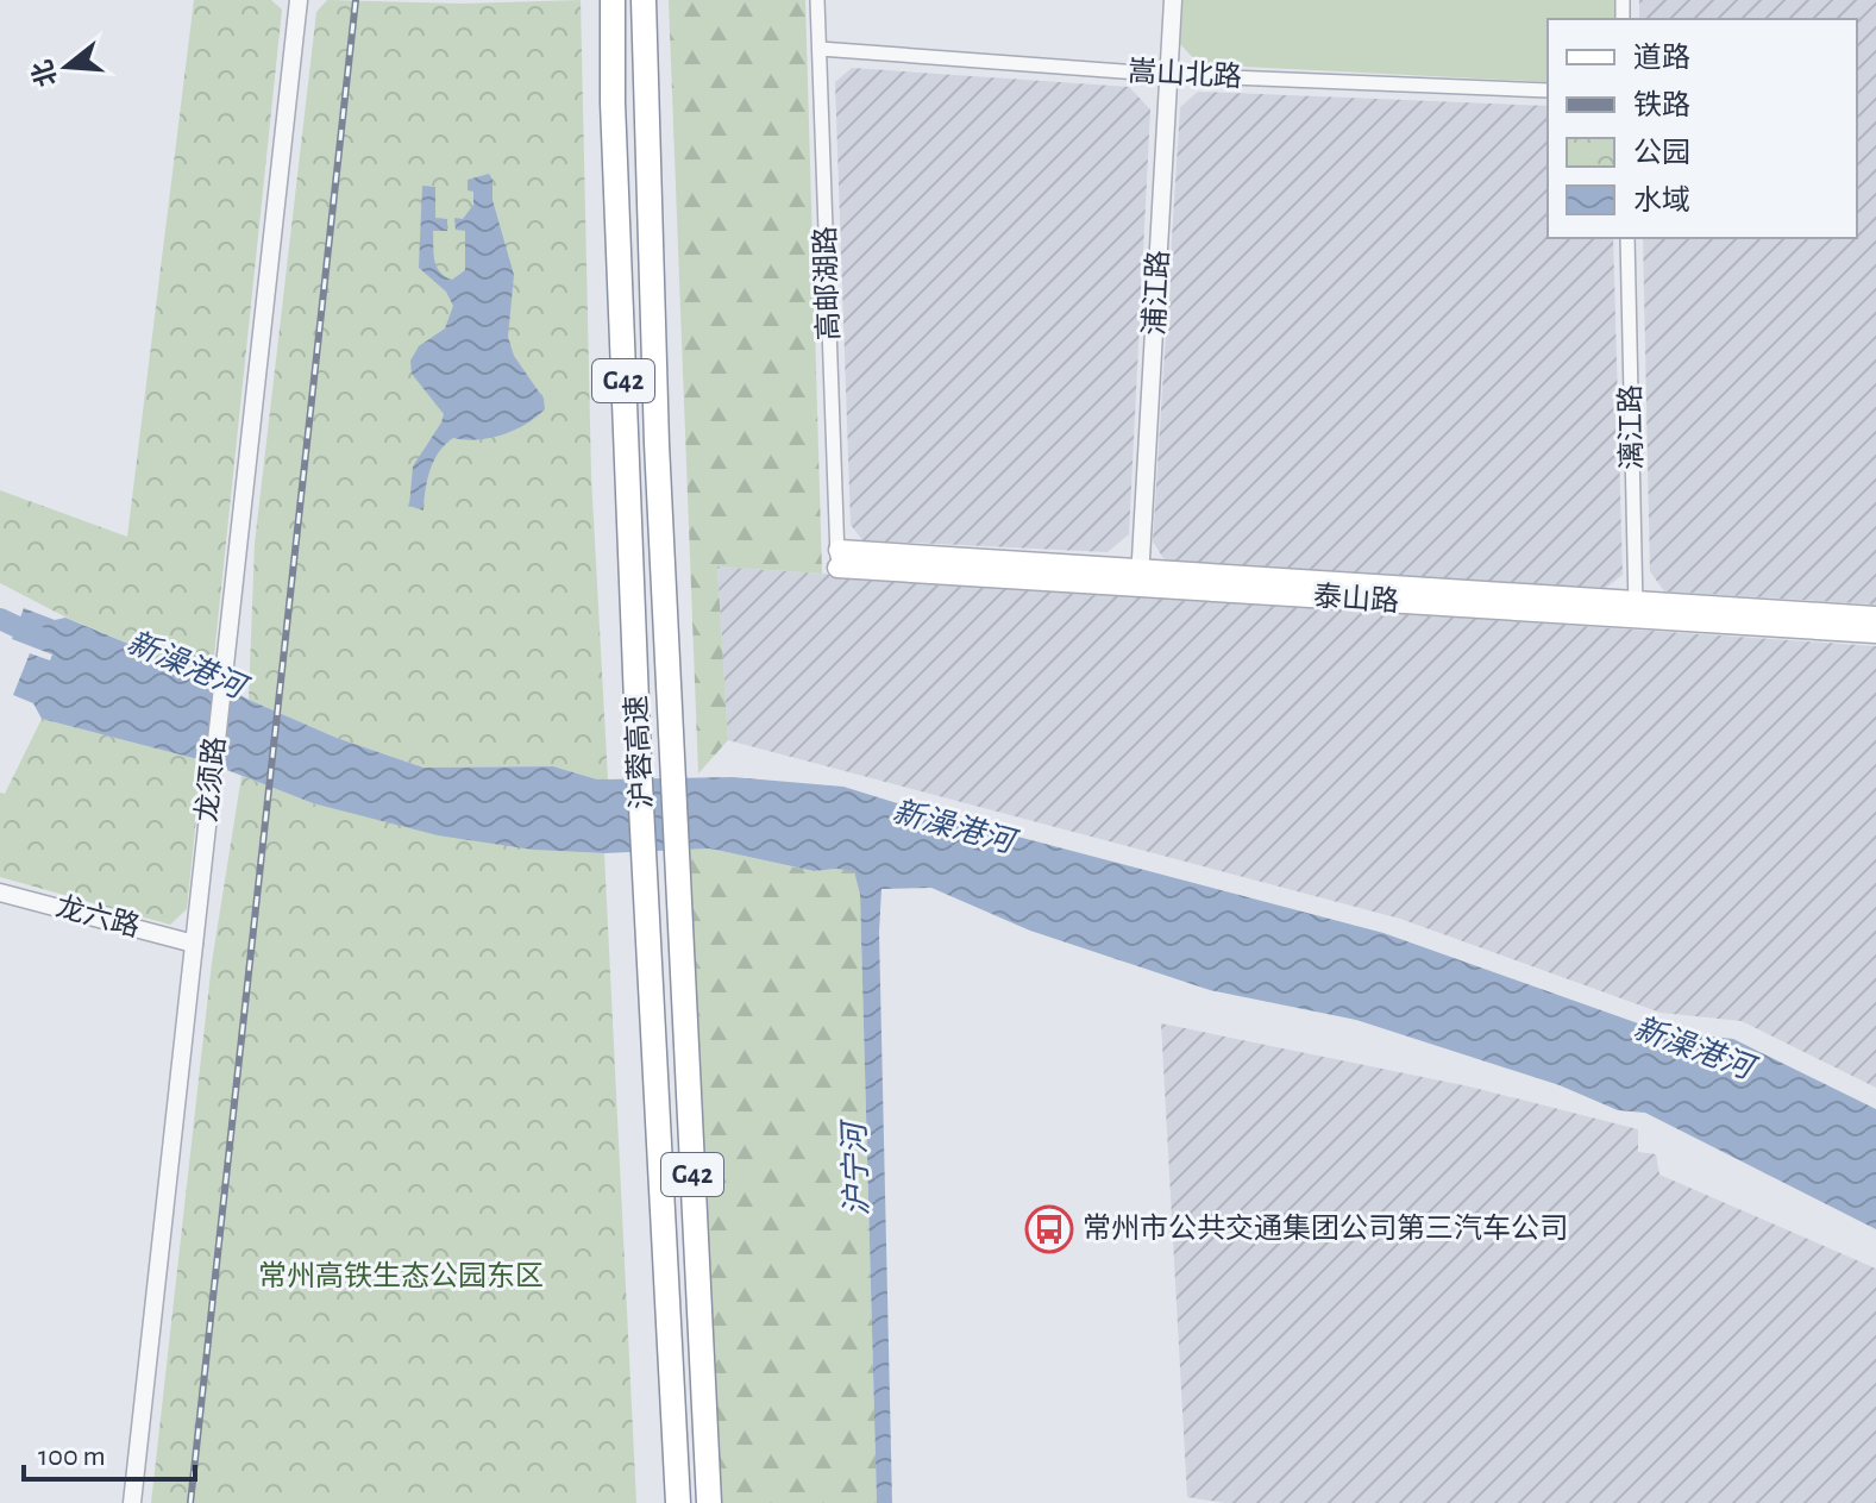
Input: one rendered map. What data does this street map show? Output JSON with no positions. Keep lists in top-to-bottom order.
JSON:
{
  "streets": {
    "highway": ["G42", "沪蓉高速"],
    "main road": ["泰山路"],
    "street": [
      "嵩山北路",
      "高邮湖路",
      "浦江路",
      "漓江路",
      "龙须路",
      "龙六路"
    ]
  },
  "crossings": [
    ["嵩山北路", "高邮湖路"],
    ["嵩山北路", "浦江路"],
    ["高邮湖路", "泰山路"],
    ["浦江路", "泰山路"],
    ["漓江路", "泰山路"],
    ["龙须路", "龙六路"]
  ],
  "water": ["新澡港河", "沪宁河"],
  "parks": ["常州高铁生态公园东区"],
  "places": {
    "bus stop": ["常州市公共交通集团公司第三汽车公司"]
  },
  "legend": [
    "道路",
    "铁路",
    "公园",
    "水域"
  ],
  "scale_bar": "100 m",
  "north": "left"
}
